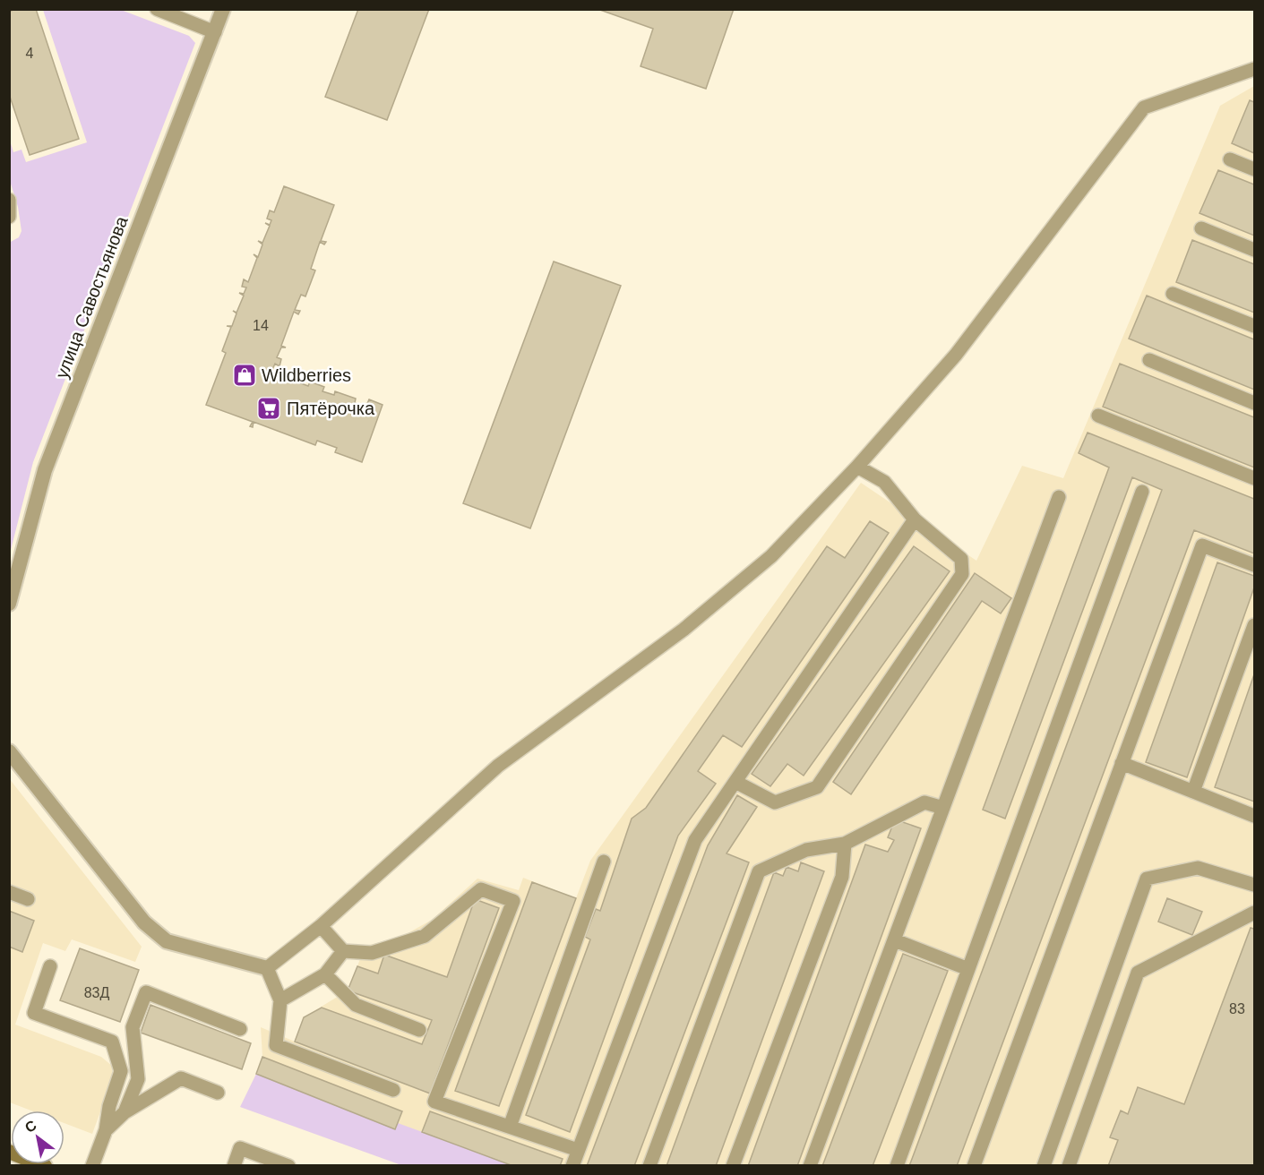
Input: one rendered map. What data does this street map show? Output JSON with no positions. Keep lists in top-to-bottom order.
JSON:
{
  "streets": {
    "street": ["улица Савостьянова"]
  },
  "places": {
    "shop": ["Wildberries"],
    "supermarket": ["Пятёрочка"]
  },
  "house_numbers": [
    "4",
    "14",
    "83Д",
    "83"
  ],
  "north": "top left"
}
